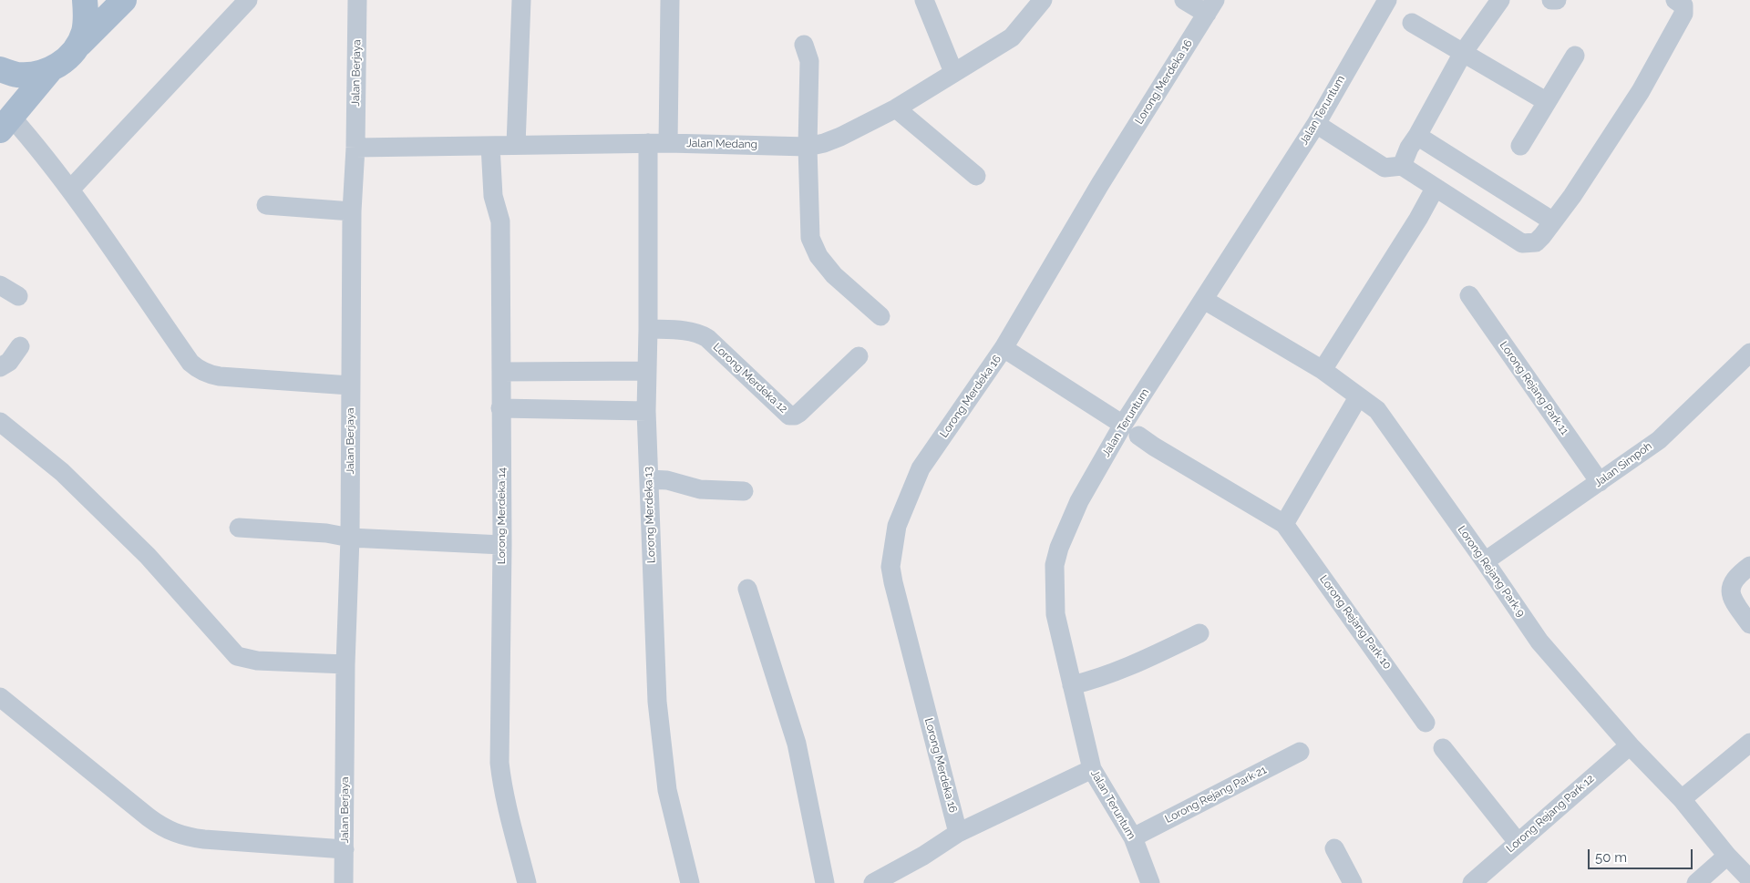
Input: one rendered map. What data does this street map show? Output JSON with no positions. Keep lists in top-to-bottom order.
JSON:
{
  "streets": {
    "street": [
      "Jalan Berjaya",
      "Lorong Merdeka 16",
      "Jalan Teruntum",
      "Jalan Medang",
      "Lorong Merdeka 12",
      "Lorong Rejang Park 11",
      "Jalan Simpoh",
      "Lorong Merdeka 13",
      "Lorong Merdeka 14",
      "Lorong Rejang Park 9",
      "Lorong Rejang Park 10",
      "Lorong Rejang Park 21",
      "Lorong Rejang Park 12"
    ]
  },
  "crossings": [
    ["Jalan Berjaya", "Jalan Medang"],
    ["Lorong Merdeka 16", "Lorong Rejang Park 10"],
    ["Jalan Teruntum", "Lorong Rejang Park 9"],
    ["Jalan Teruntum", "Lorong Rejang Park 10"],
    ["Jalan Teruntum", "Lorong Rejang Park 21"],
    ["Jalan Medang", "Lorong Merdeka 13"],
    ["Jalan Medang", "Lorong Merdeka 14"],
    ["Lorong Merdeka 12", "Lorong Merdeka 13"],
    ["Lorong Rejang Park 11", "Jalan Simpoh"],
    ["Jalan Simpoh", "Lorong Rejang Park 9"],
    ["Lorong Rejang Park 9", "Lorong Rejang Park 12"]
  ],
  "scale_bar": "50 m"
}
